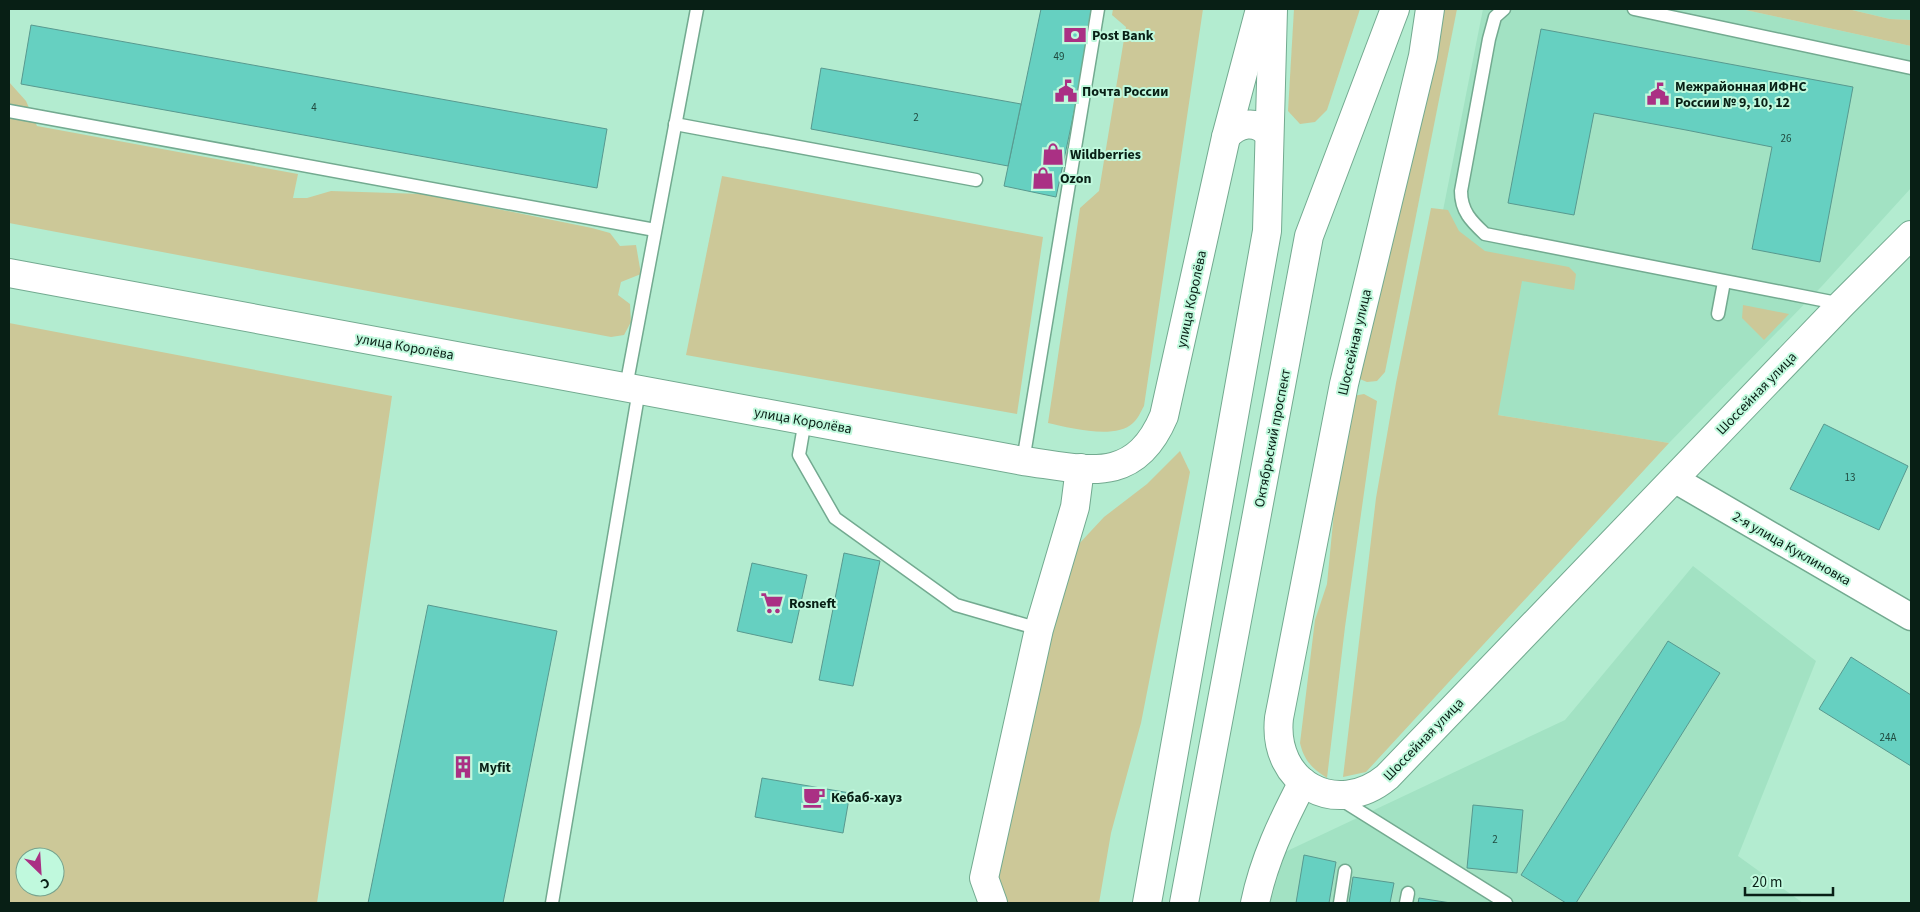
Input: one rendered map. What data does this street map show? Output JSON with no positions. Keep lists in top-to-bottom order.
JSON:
{
  "streets": {
    "main road": ["улица Королёва", "Шоссейная улица", "Октябрьский проспект"],
    "street": ["2-я улица Куклиновка"]
  },
  "crossings": [
    ["Шоссейная улица", "2-я улица Куклиновка"]
  ],
  "places": {
    "bank": ["Post Bank"],
    "public building": ["Почта России", "Межрайонная ИФНС России № 9, 10, 12"],
    "shop": ["Wildberries", "Ozon"],
    "supermarket": ["Rosneft"],
    "building": ["Myfit"],
    "cafe": ["Кебаб-хауз"]
  },
  "house_numbers": [
    "49",
    "4",
    "2",
    "26",
    "13",
    "24А",
    "2"
  ],
  "scale_bar": "20 m",
  "north": "bottom right"
}
